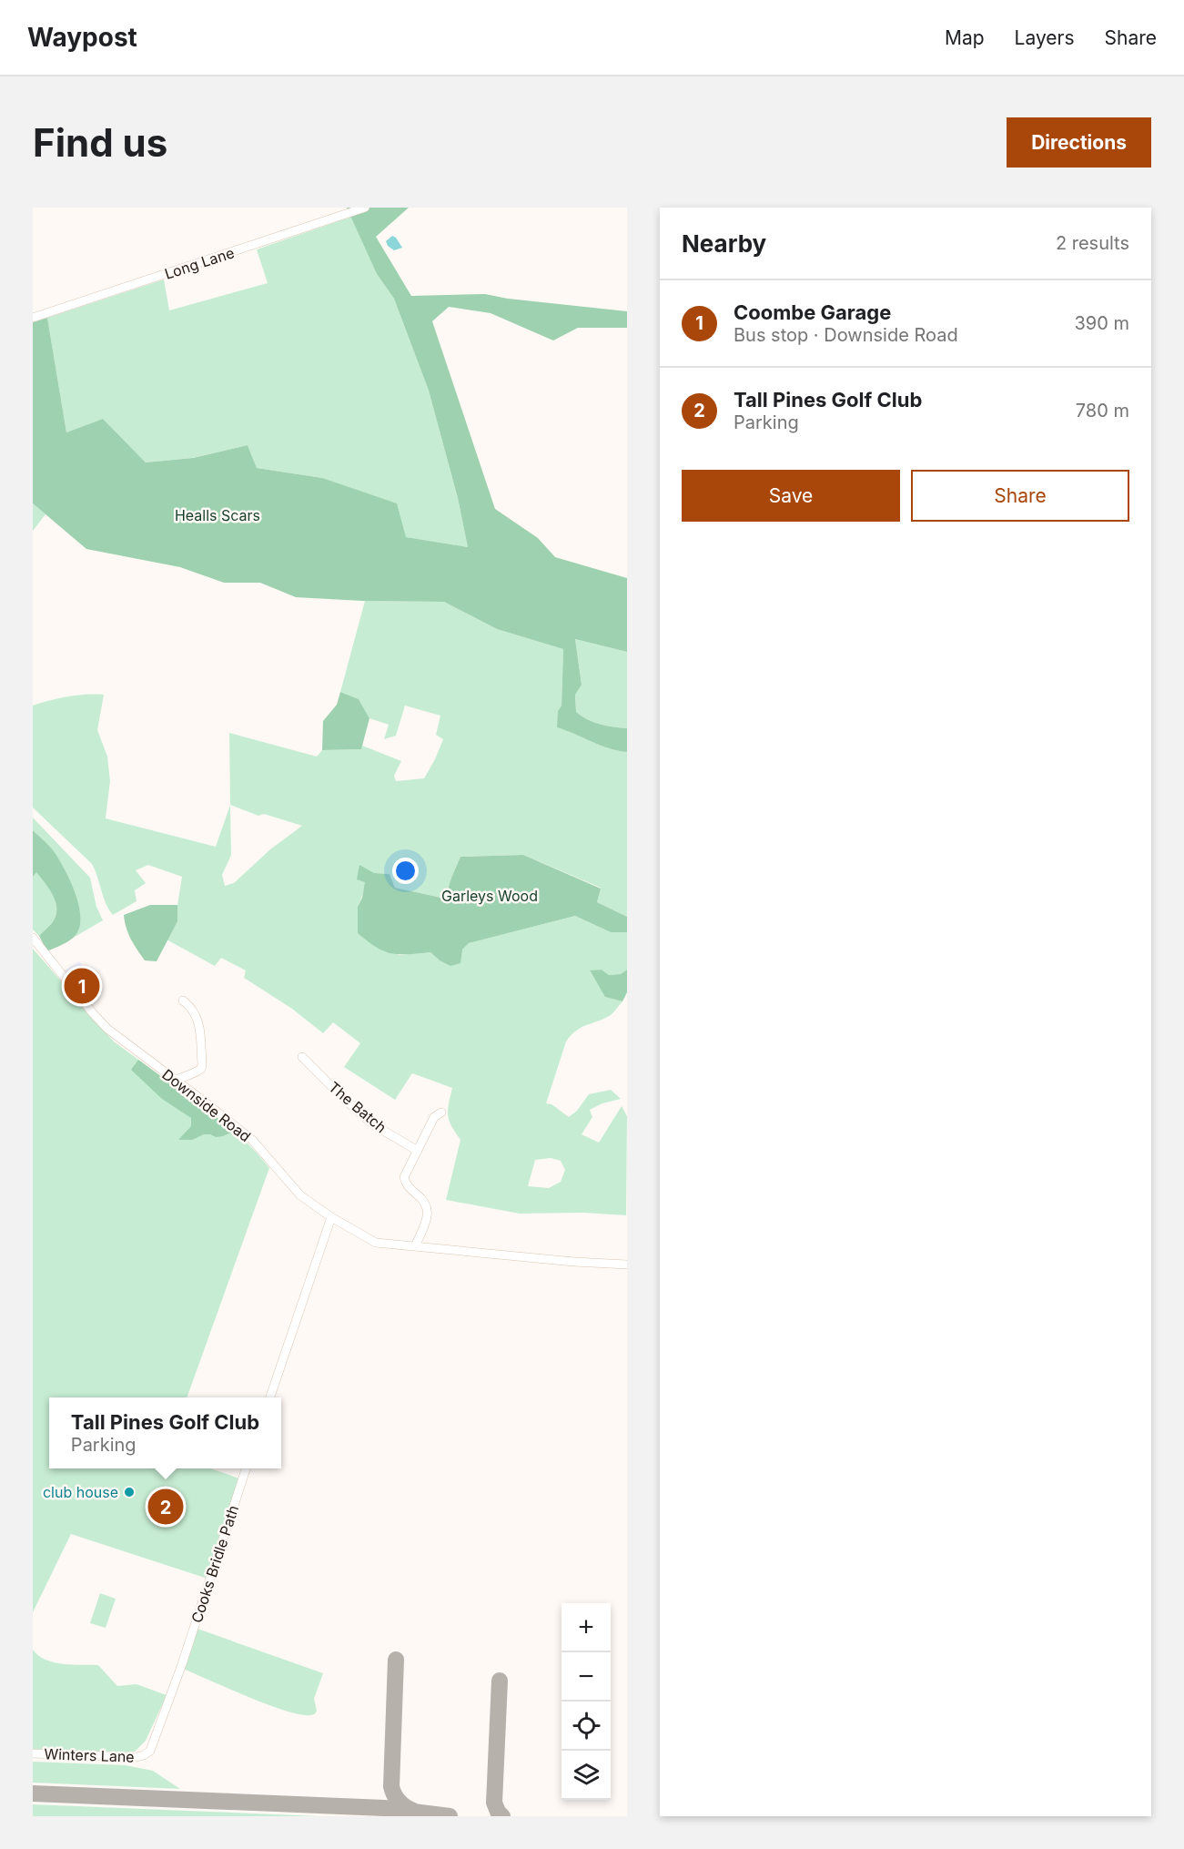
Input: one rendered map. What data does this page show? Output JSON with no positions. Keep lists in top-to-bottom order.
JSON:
{
  "streets": {
    "street": [
      "Long Lane",
      "Downside Road",
      "The Batch",
      "Cooks Bridle Path",
      "Winters Lane"
    ]
  },
  "crossings": [
    ["Cooks Bridle Path", "Winters Lane"]
  ],
  "parks": ["Healls Scars", "Garleys Wood"],
  "places": ["club house"],
  "page": {
    "header": "Waypost",
    "nav": ["Map", "Layers", "Share"],
    "buttons": [
      "Directions",
      ["Save", "Share"]
    ],
    "title": "Find us",
    "heading": ["Nearby", "2 results"],
    "list": [
      {
        "mark": "1",
        "name": "Coombe Garage",
        "note": "Bus stop · Downside Road",
        "value": "390 m"
      },
      {
        "mark": "2",
        "name": "Tall Pines Golf Club",
        "note": "Parking",
        "value": "780 m"
      }
    ],
    "pins": ["1", "2"],
    "popup": ["Tall Pines Golf Club", "Parking"],
    "map_buttons": ["+", "−"]
  }
}
